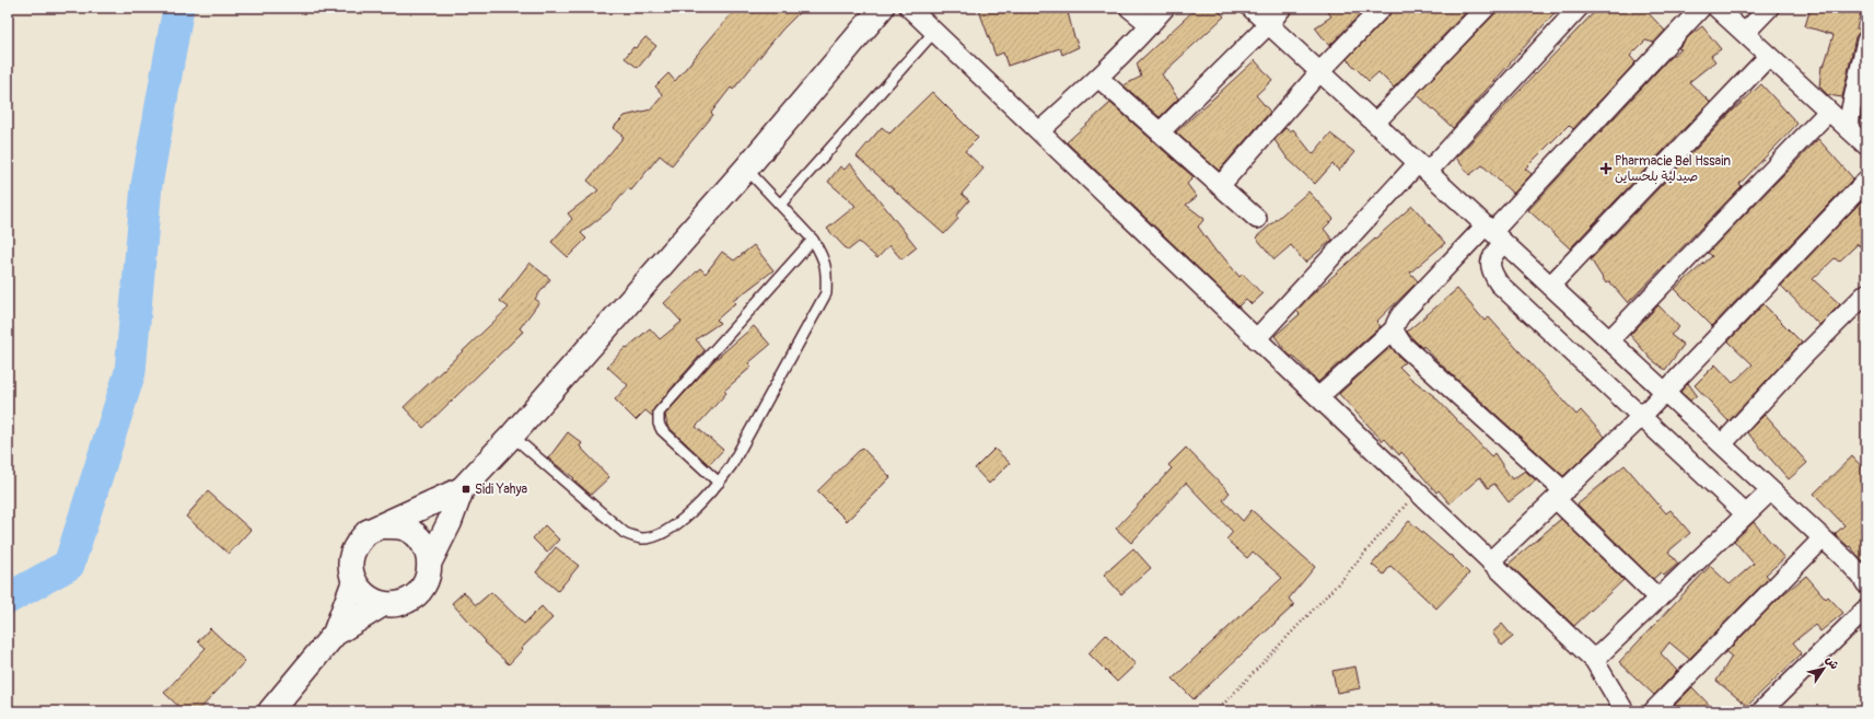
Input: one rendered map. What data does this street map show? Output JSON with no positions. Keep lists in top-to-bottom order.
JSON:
{
  "places": {
    "health": ["Pharmacie Bel Hssain صيدلية بلحساين"],
    "transit": ["Sidi Yahya"]
  },
  "north": "top right"
}
